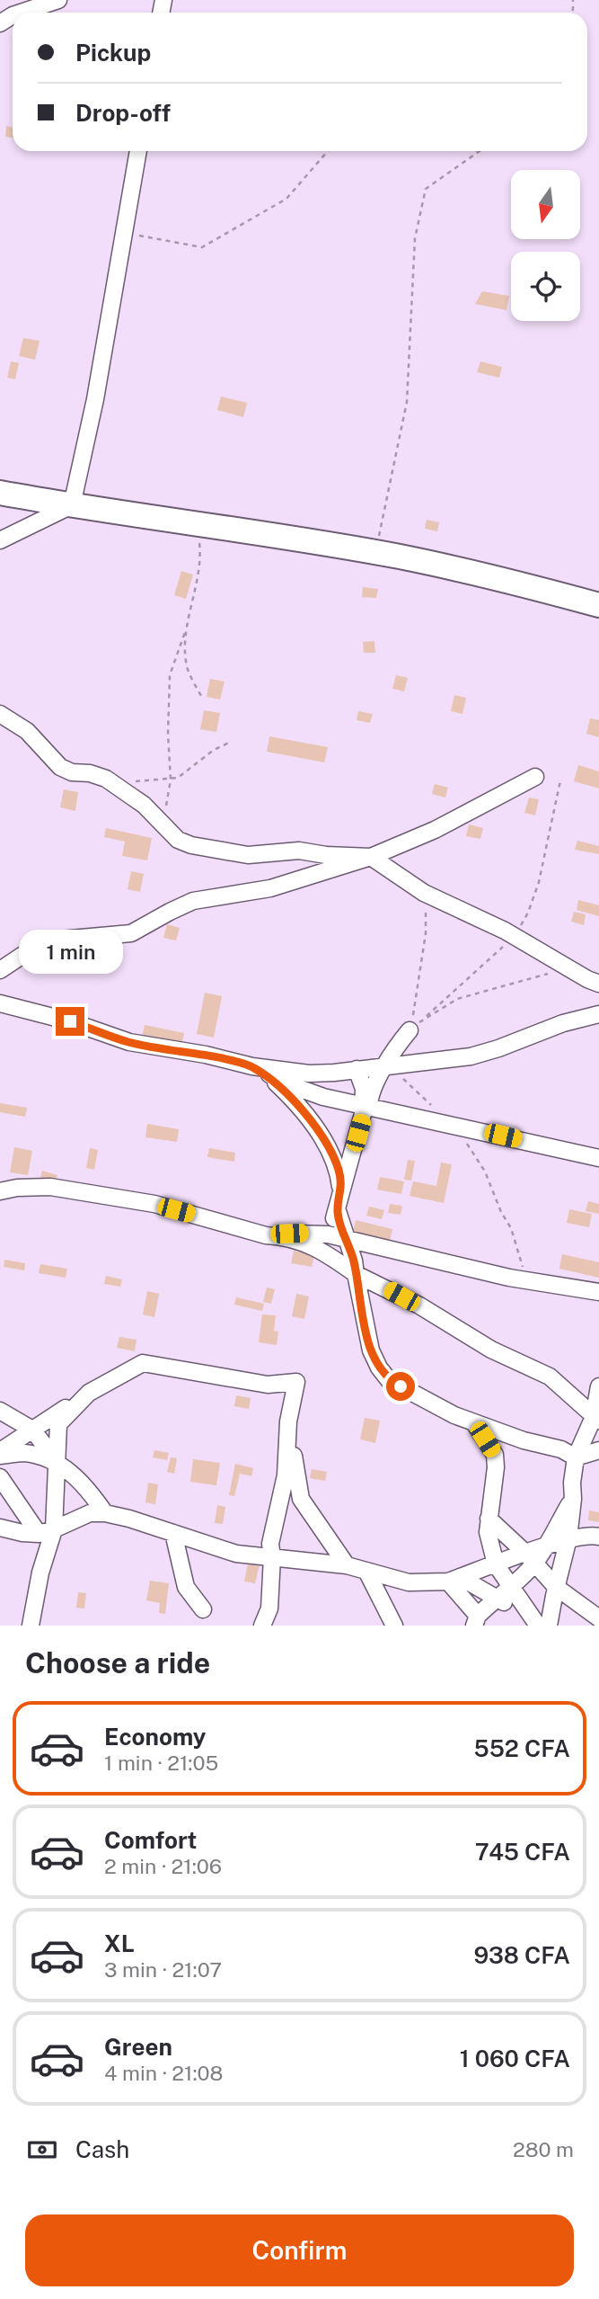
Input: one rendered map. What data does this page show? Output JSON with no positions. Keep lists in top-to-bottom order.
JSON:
{
  "north": "bottom",
  "page": {
    "banner": ["Pickup", "Drop-off"],
    "bubble": "1 min",
    "heading": "Choose a ride",
    "list": [
      {
        "name": "Economy",
        "note": "1 min · 21:05",
        "value": "552 CFA"
      },
      {
        "name": "Comfort",
        "note": "2 min · 21:06",
        "value": "745 CFA"
      },
      {
        "name": "XL",
        "note": "3 min · 21:07",
        "value": "938 CFA"
      },
      {
        "name": "Green",
        "note": "4 min · 21:08",
        "value": "1 060 CFA"
      }
    ],
    "pay": ["Cash", "280 m"],
    "buttons": "Confirm"
  }
}
